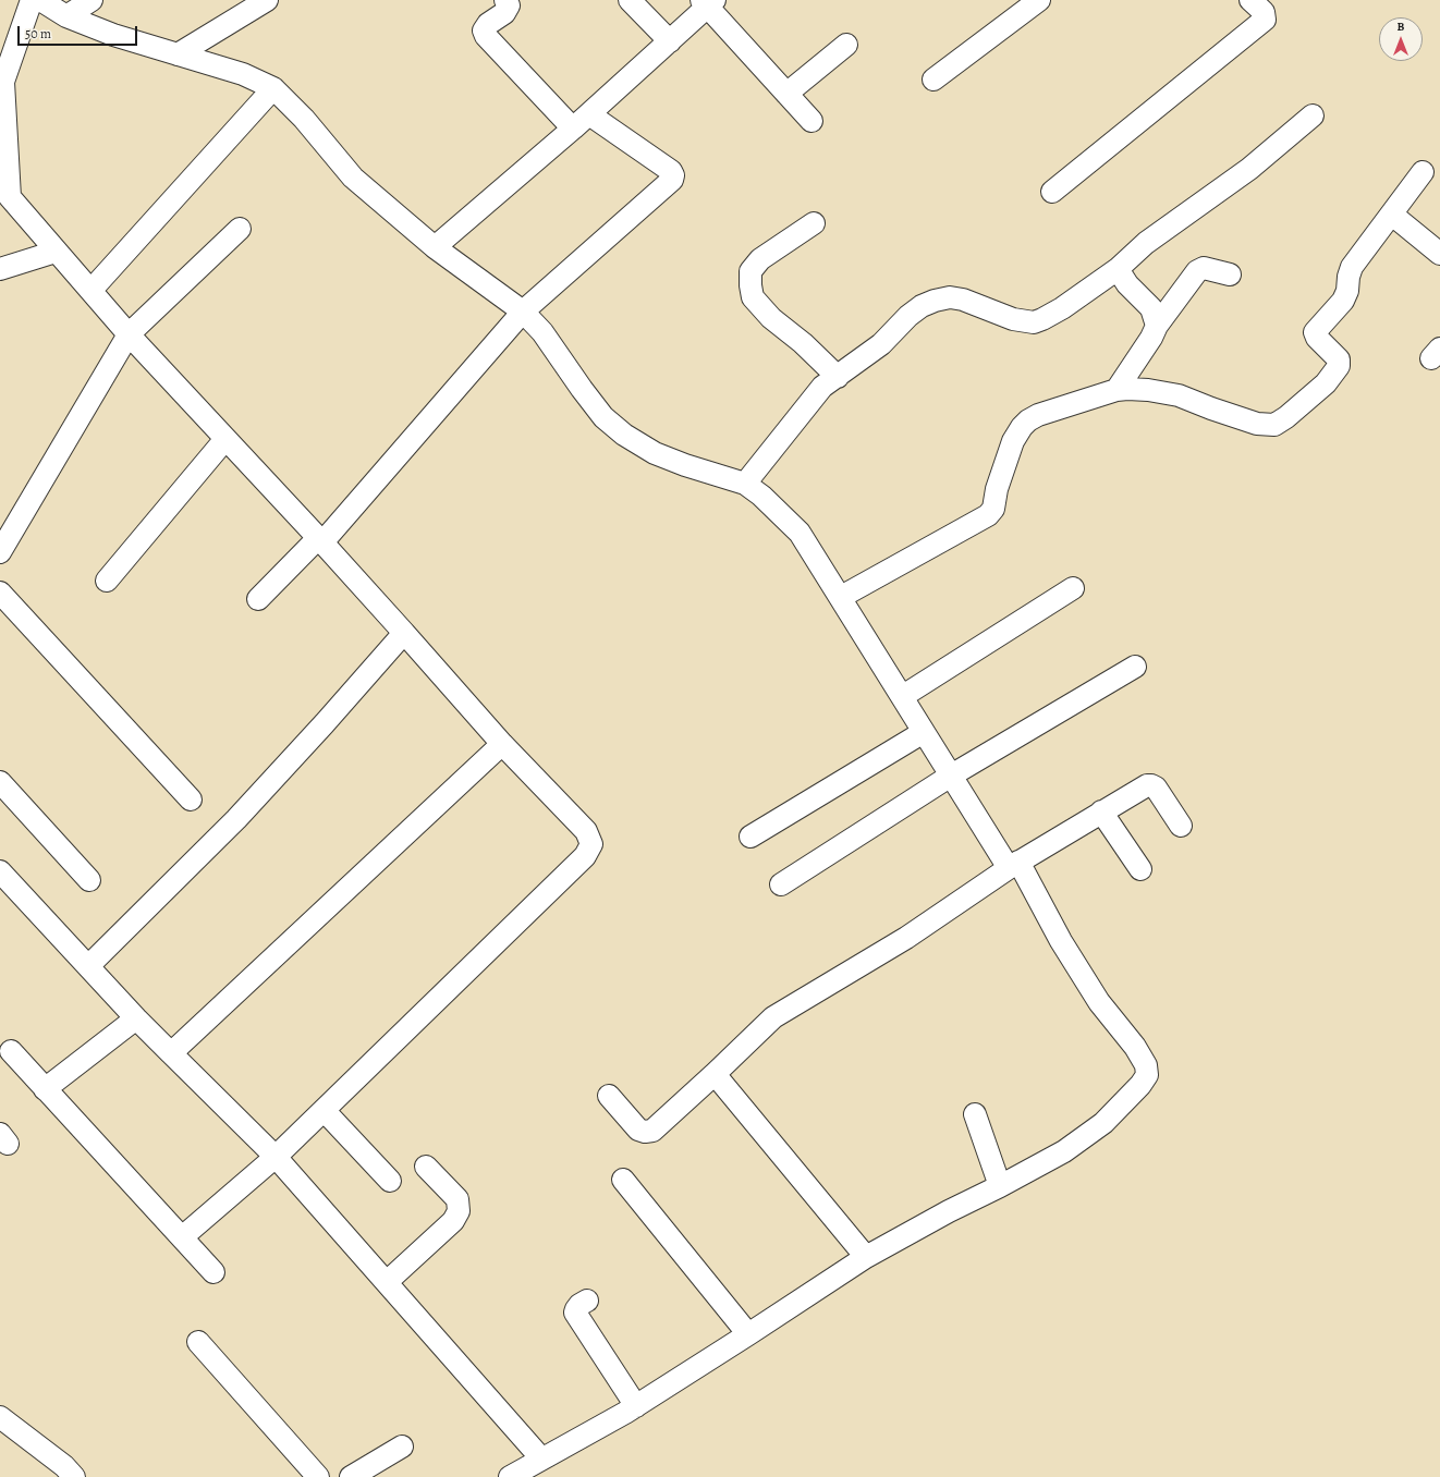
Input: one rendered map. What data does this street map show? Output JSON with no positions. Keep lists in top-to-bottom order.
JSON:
{
  "scale_bar": "50 m",
  "north": "top"
}
